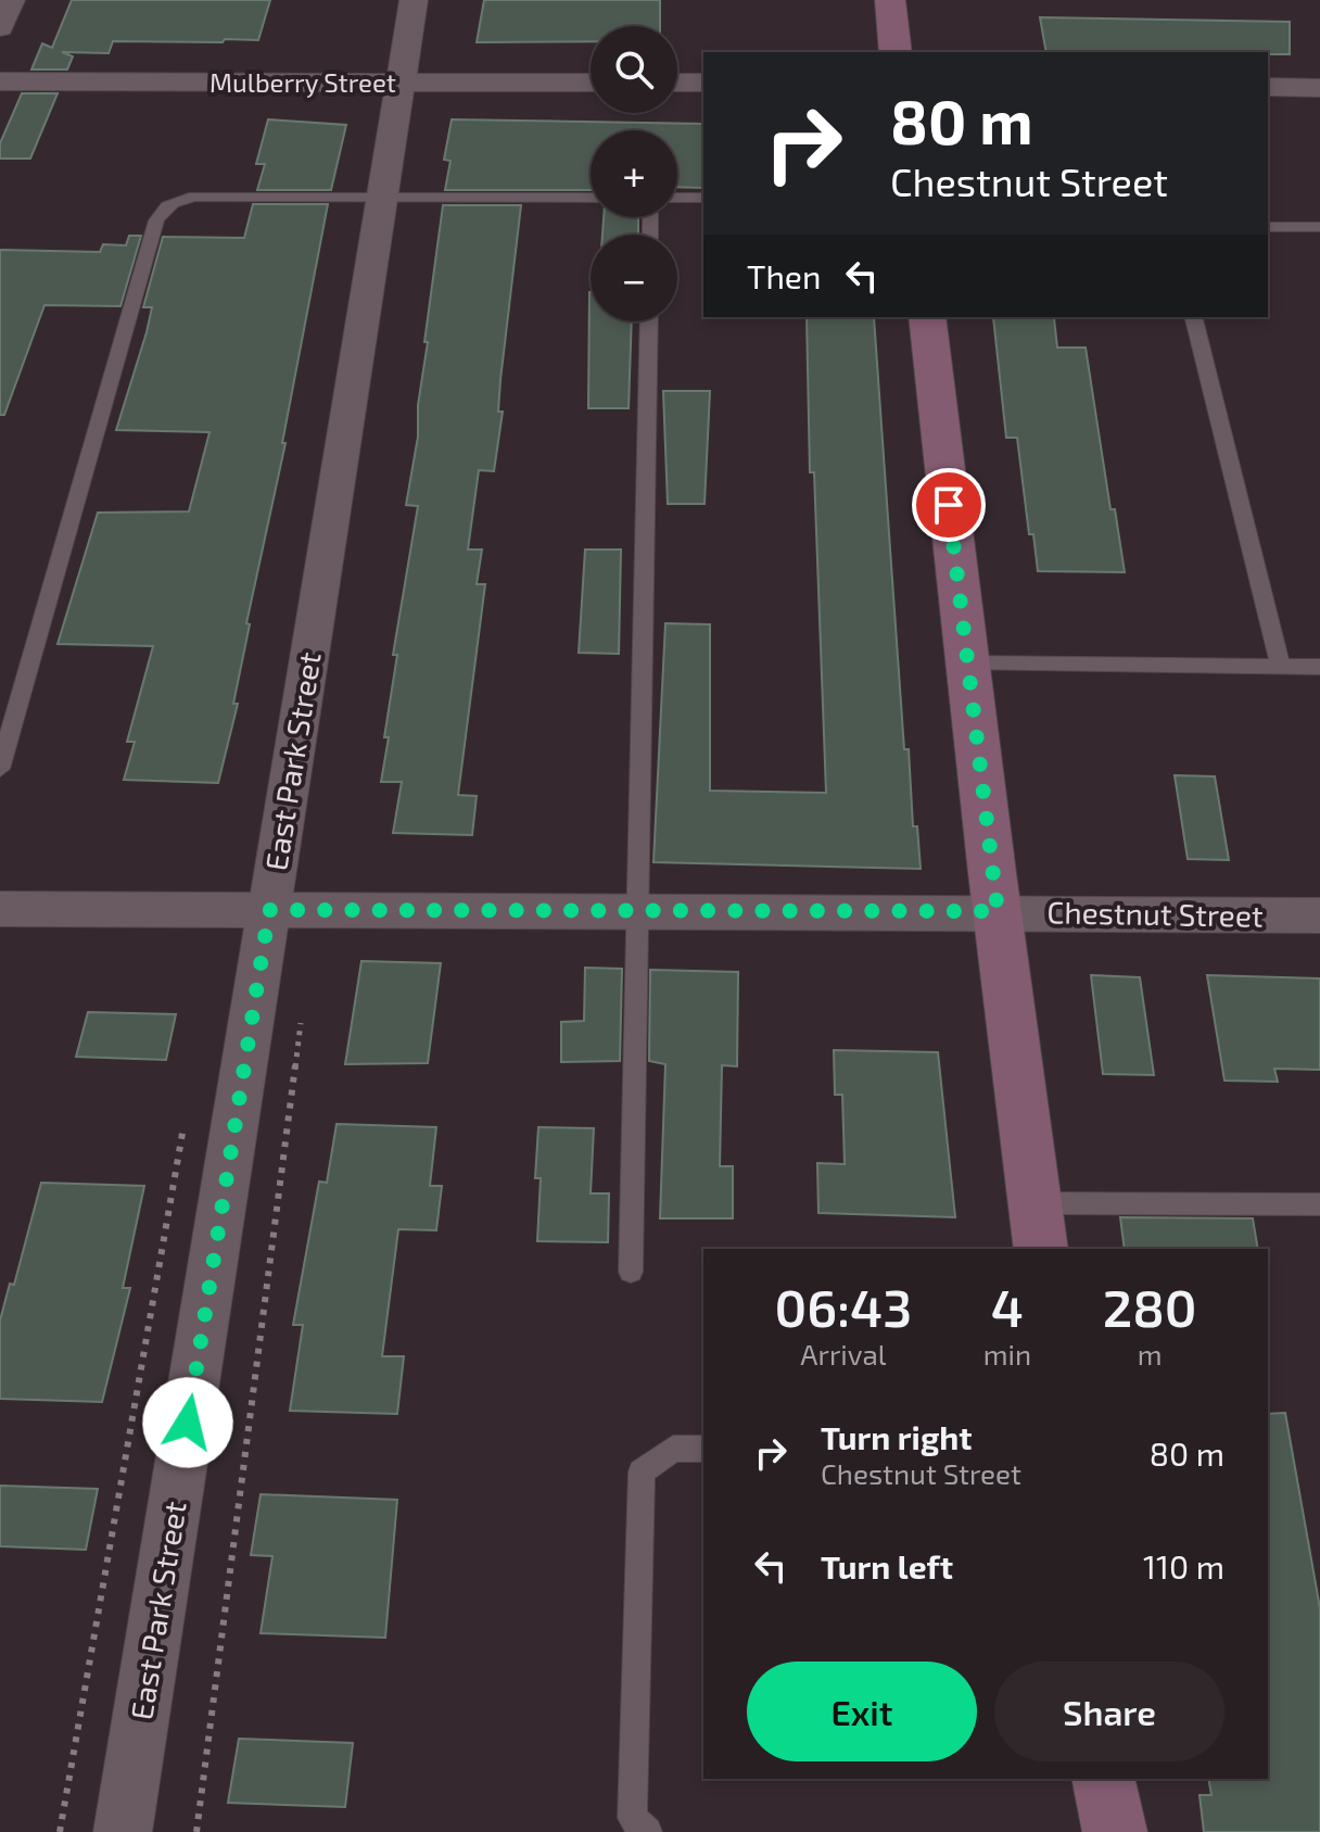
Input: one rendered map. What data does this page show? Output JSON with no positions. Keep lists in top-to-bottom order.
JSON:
{
  "streets": {
    "street": ["Mulberry Street", "East Park Street", "Chestnut Street"]
  },
  "crossings": [
    ["Mulberry Street", "East Park Street"],
    ["East Park Street", "Chestnut Street"]
  ],
  "page": {
    "map_buttons": ["+", "−"],
    "turn": ["80 m", "Chestnut Street"],
    "then": "Then",
    "eta": [
      "06:43",
      "Arrival",
      "4",
      "min",
      "280",
      "m"
    ],
    "list": [
      {
        "name": "Turn right",
        "note": "Chestnut Street",
        "value": "80 m"
      },
      {
        "name": "Turn left",
        "value": "110 m"
      }
    ],
    "buttons": ["Exit", "Share"]
  }
}
